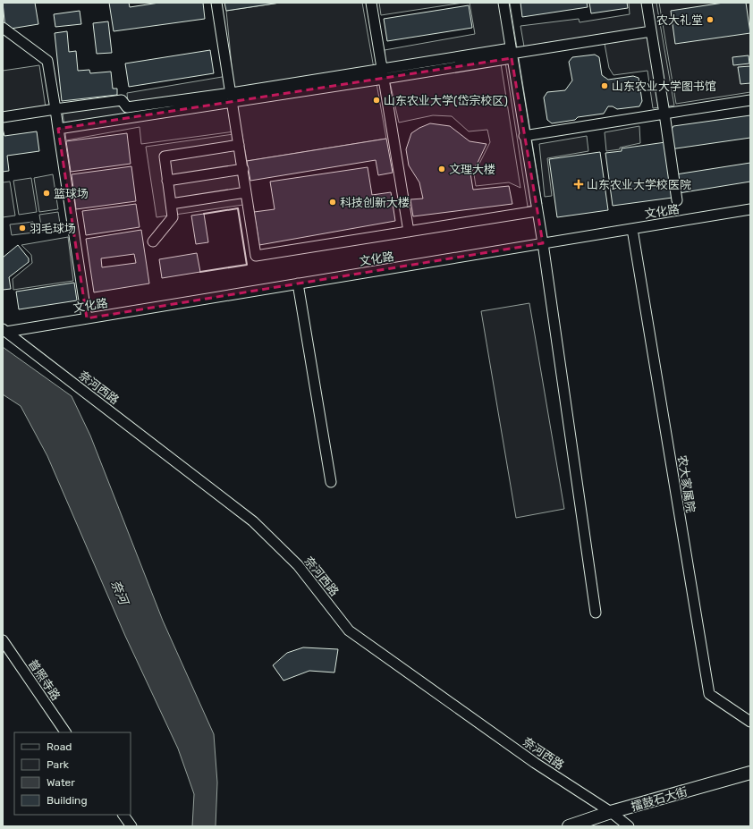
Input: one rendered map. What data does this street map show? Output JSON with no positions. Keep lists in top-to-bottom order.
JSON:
{
  "streets": {
    "main road": ["擂鼓石大街"],
    "street": [
      "文化路",
      "奈河西路",
      "农大家属院",
      "普照寺路"
    ]
  },
  "crossings": [
    ["文化路", "奈河西路"],
    ["文化路", "农大家属院"],
    ["奈河西路", "擂鼓石大街"]
  ],
  "water": ["奈河"],
  "places": {
    "other": [
      "农大礼堂",
      "山东农业大学图书馆",
      "山东农业大学(岱宗校区)",
      "文理大楼",
      "篮球场",
      "科技创新大楼",
      "羽毛球场"
    ],
    "health": ["山东农业大学校医院"]
  },
  "legend": [
    "Road",
    "Park",
    "Water",
    "Building"
  ]
}
